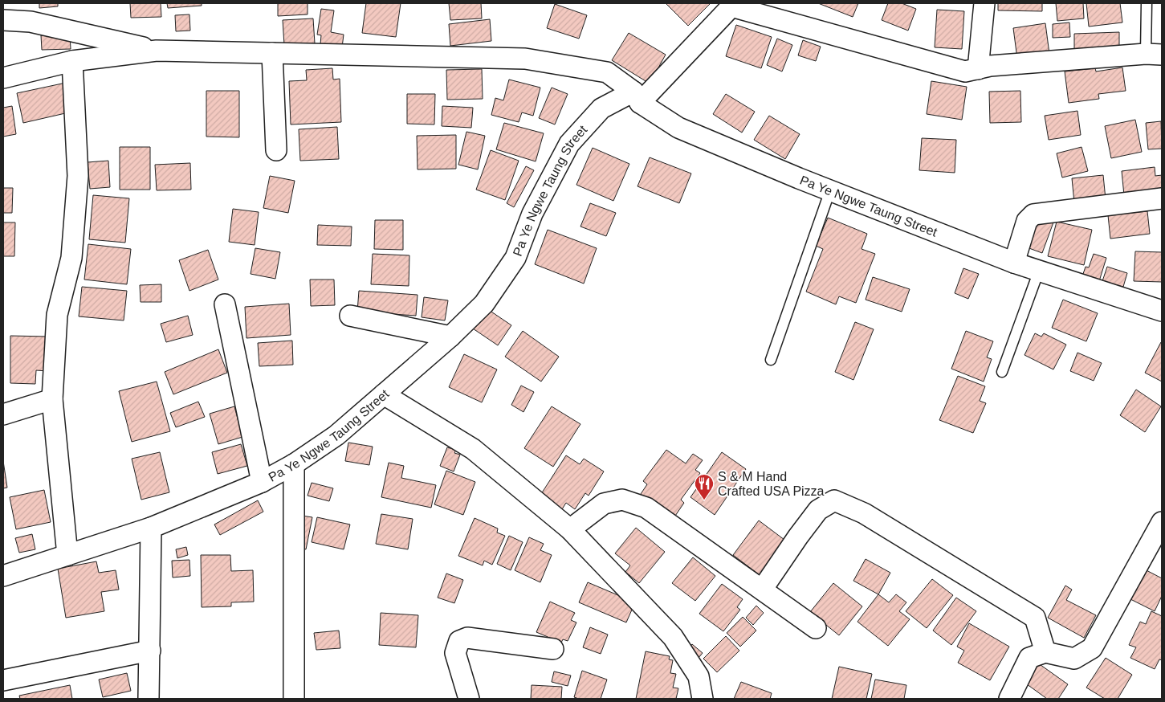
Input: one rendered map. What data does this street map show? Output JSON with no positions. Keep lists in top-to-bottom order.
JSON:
{
  "streets": {
    "street": ["Pa Ye Ngwe Taung Street"]
  },
  "places": {
    "restaurant": ["S & M Hand Crafted USA Pizza"]
  }
}
